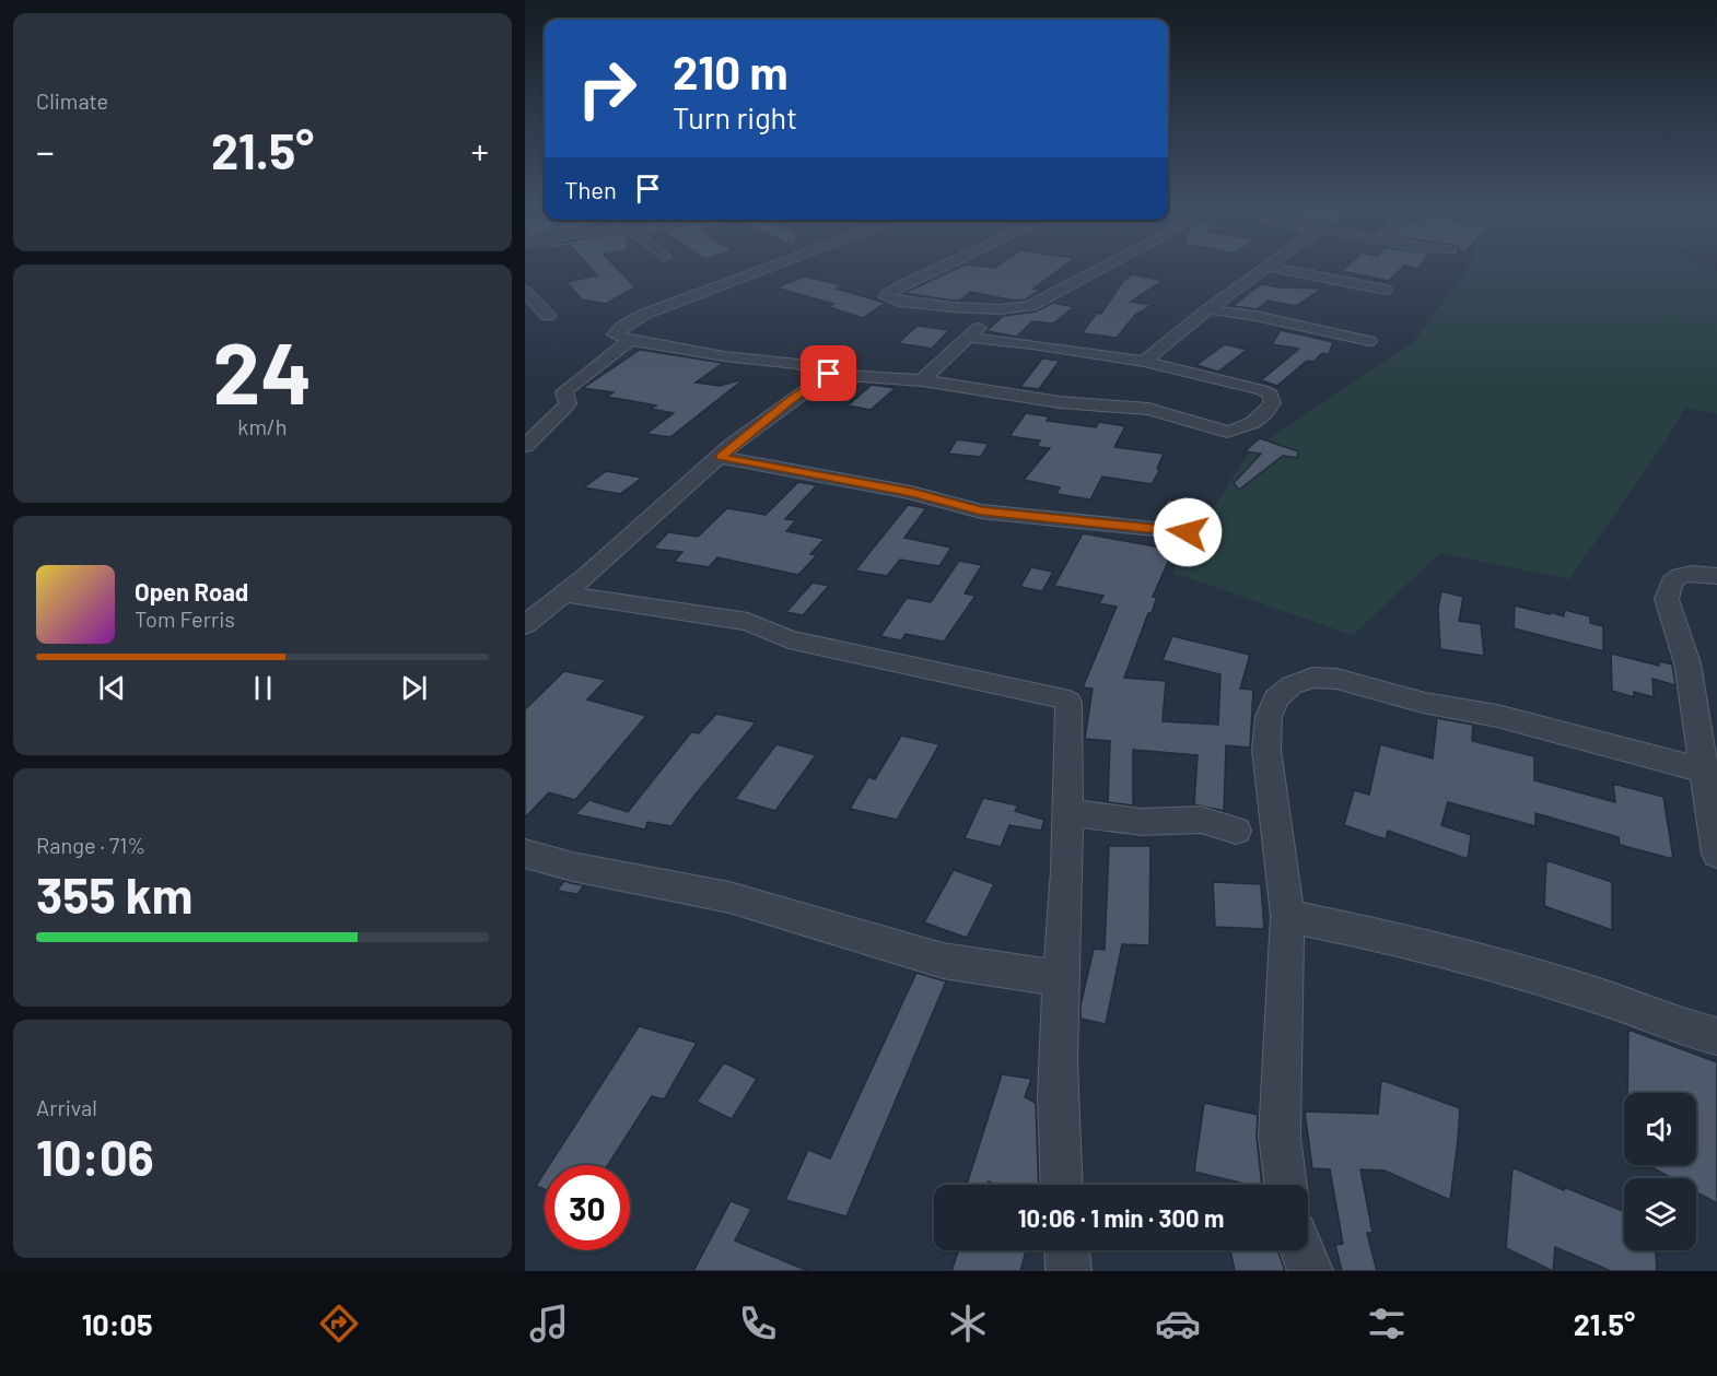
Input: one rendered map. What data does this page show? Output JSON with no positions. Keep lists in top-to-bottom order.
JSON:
{
  "page": {
    "tile": [
      "Climate",
      ["24", "km/h"],
      ["Range · 71%", "355 km"],
      ["Arrival", "10:06"]
    ],
    "turn": ["210 m", "Turn right"],
    "heat": ["−", "21.5°", "+"],
    "then": "Then",
    "song": ["Open Road", "Tom Ferris"],
    "limit": "30",
    "trip": "10:06 · 1 min · 300 m",
    "tabs": ["10:05", "21.5°"]
  }
}
